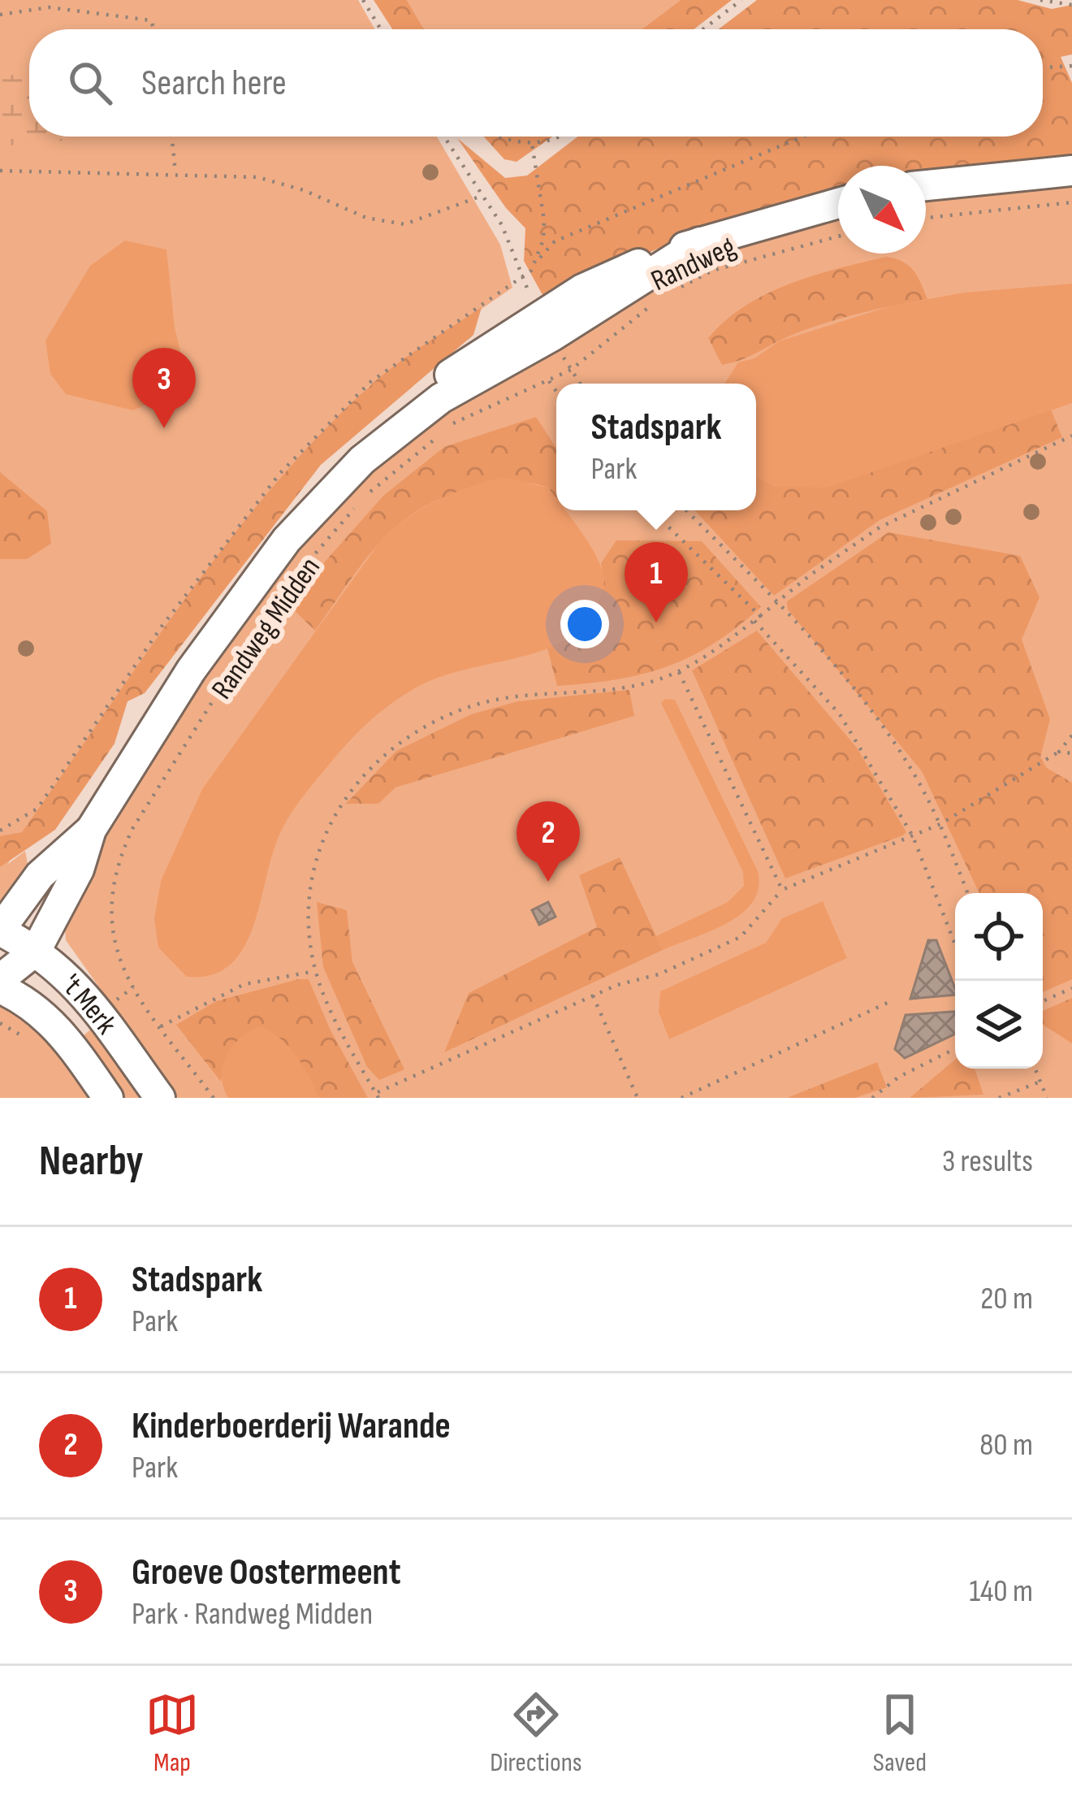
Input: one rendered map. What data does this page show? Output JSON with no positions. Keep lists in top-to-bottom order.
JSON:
{
  "streets": {
    "main road": ["Randweg Midden", "'t Merk"],
    "path": ["Randweg"]
  },
  "crossings": [
    ["Randweg Midden", "'t Merk"]
  ],
  "north": "bottom right",
  "page": {
    "search": "Search here",
    "pins": ["3", "1", "2"],
    "popup": ["Stadspark", "Park"],
    "heading": ["Nearby", "3 results"],
    "list": [
      {
        "mark": "1",
        "name": "Stadspark",
        "note": "Park",
        "value": "20 m"
      },
      {
        "mark": "2",
        "name": "Kinderboerderij Warande",
        "note": "Park",
        "value": "80 m"
      },
      {
        "mark": "3",
        "name": "Groeve Oostermeent",
        "note": "Park · Randweg Midden",
        "value": "140 m"
      }
    ],
    "nav": ["Map", "Directions", "Saved"]
  }
}
